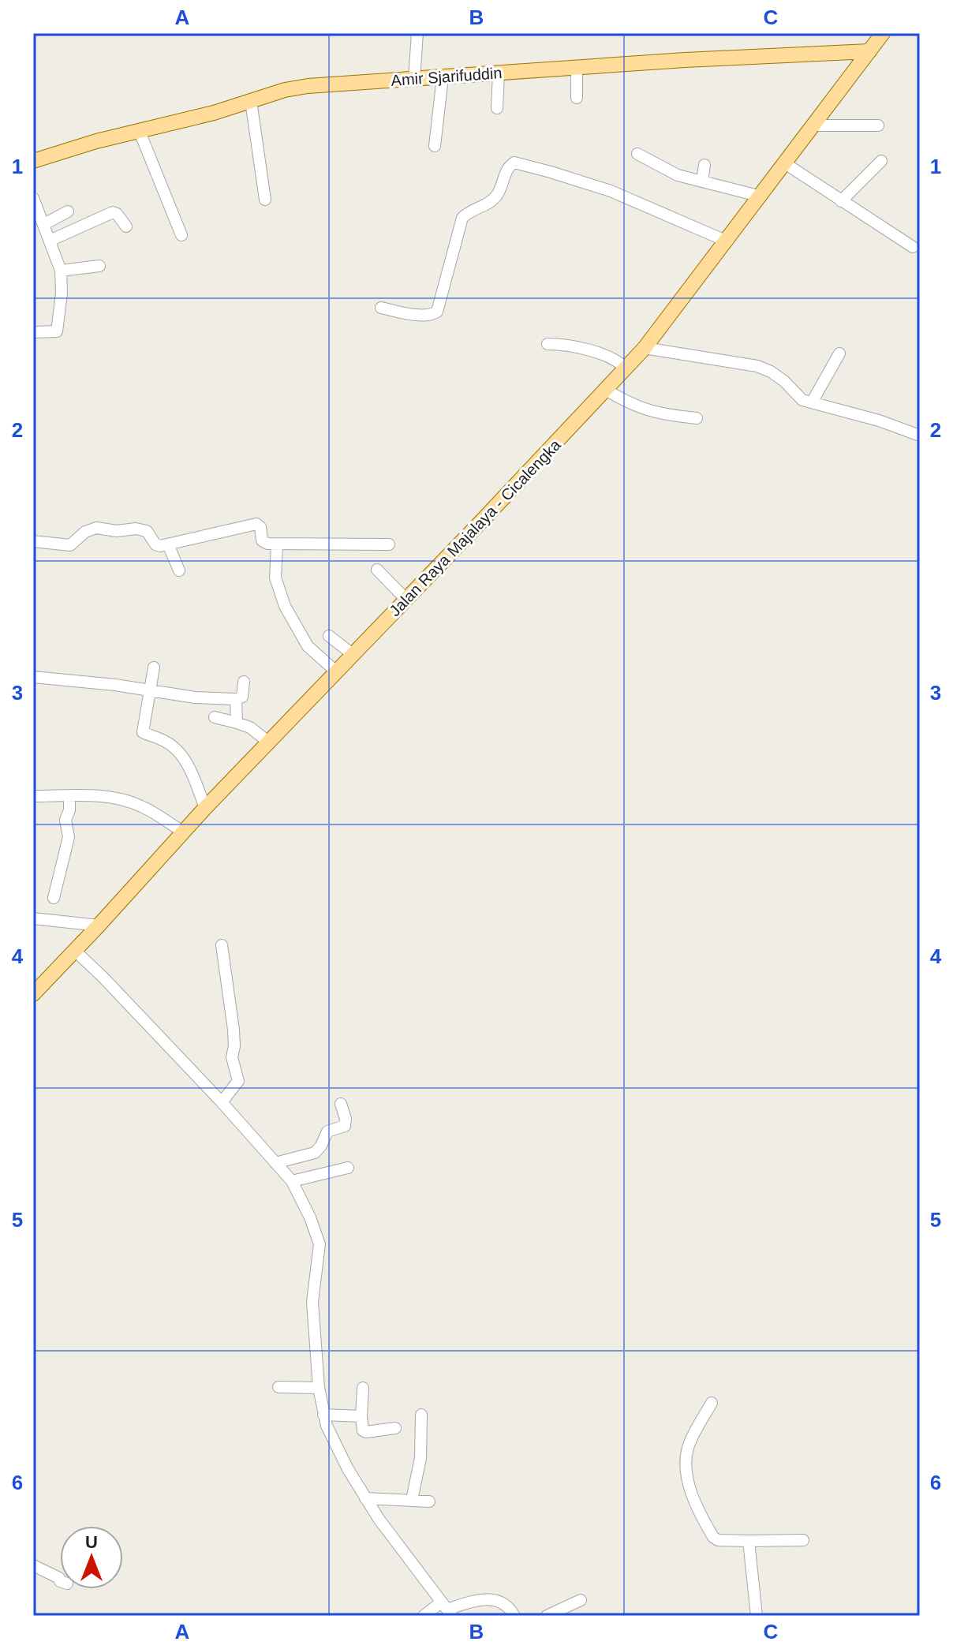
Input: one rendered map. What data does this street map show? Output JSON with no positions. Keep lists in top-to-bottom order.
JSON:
{
  "streets": {
    "main road": ["Amir Sjarifuddin", "Jalan Raya Majalaya - Cicalengka"]
  },
  "crossings": [
    ["Amir Sjarifuddin", "Jalan Raya Majalaya - Cicalengka"]
  ],
  "north": "top",
  "grid": {
    "columns": ["A", "B", "C"],
    "rows": [
      "1",
      "2",
      "3",
      "4",
      "5",
      "6"
    ]
  }
}
